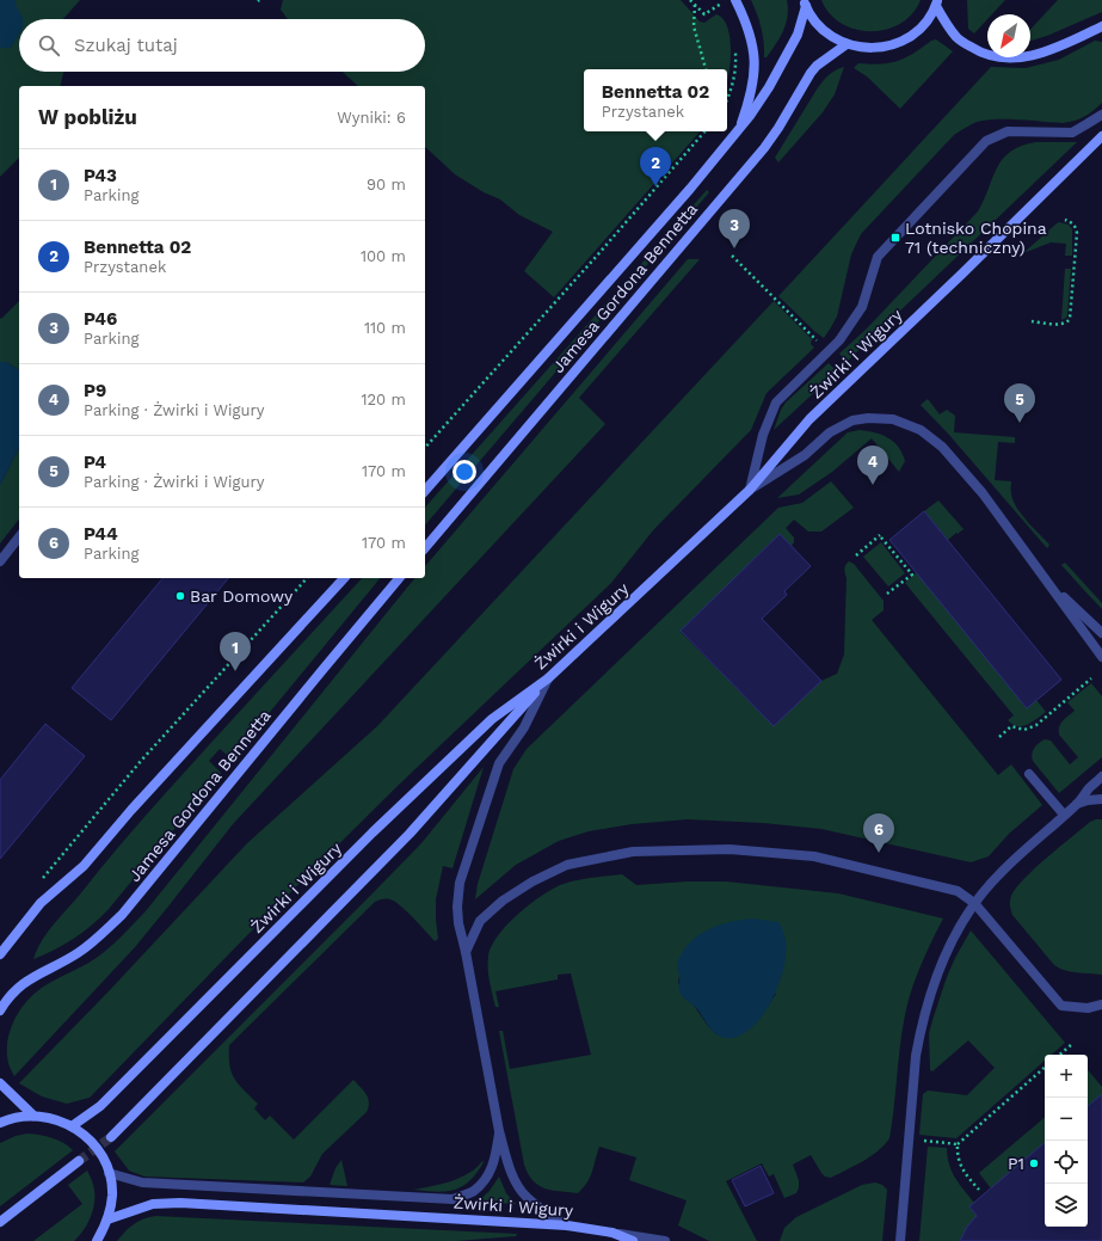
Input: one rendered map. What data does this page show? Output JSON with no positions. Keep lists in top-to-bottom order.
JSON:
{
  "streets": {
    "main road": ["Jamesa Gordona Bennetta", "Żwirki i Wigury"]
  },
  "places": {
    "transit": ["Lotnisko Chopina 71 (techniczny)"],
    "other": ["Bar Domowy", "P1"]
  },
  "north": "bottom left",
  "page": {
    "search": "Szukaj tutaj",
    "popup": ["Bennetta 02", "Przystanek"],
    "heading": ["W pobliżu", "Wyniki: 6"],
    "pins": [
      "2",
      "3",
      "5",
      "4",
      "1",
      "6"
    ],
    "list": [
      {
        "mark": "1",
        "name": "P43",
        "note": "Parking",
        "value": "90 m"
      },
      {
        "mark": "2",
        "name": "Bennetta 02",
        "note": "Przystanek",
        "value": "100 m"
      },
      {
        "mark": "3",
        "name": "P46",
        "note": "Parking",
        "value": "110 m"
      },
      {
        "mark": "4",
        "name": "P9",
        "note": "Parking · Żwirki i Wigury",
        "value": "120 m"
      },
      {
        "mark": "5",
        "name": "P4",
        "note": "Parking · Żwirki i Wigury",
        "value": "170 m"
      },
      {
        "mark": "6",
        "name": "P44",
        "note": "Parking",
        "value": "170 m"
      }
    ],
    "map_buttons": ["+", "−"]
  }
}
